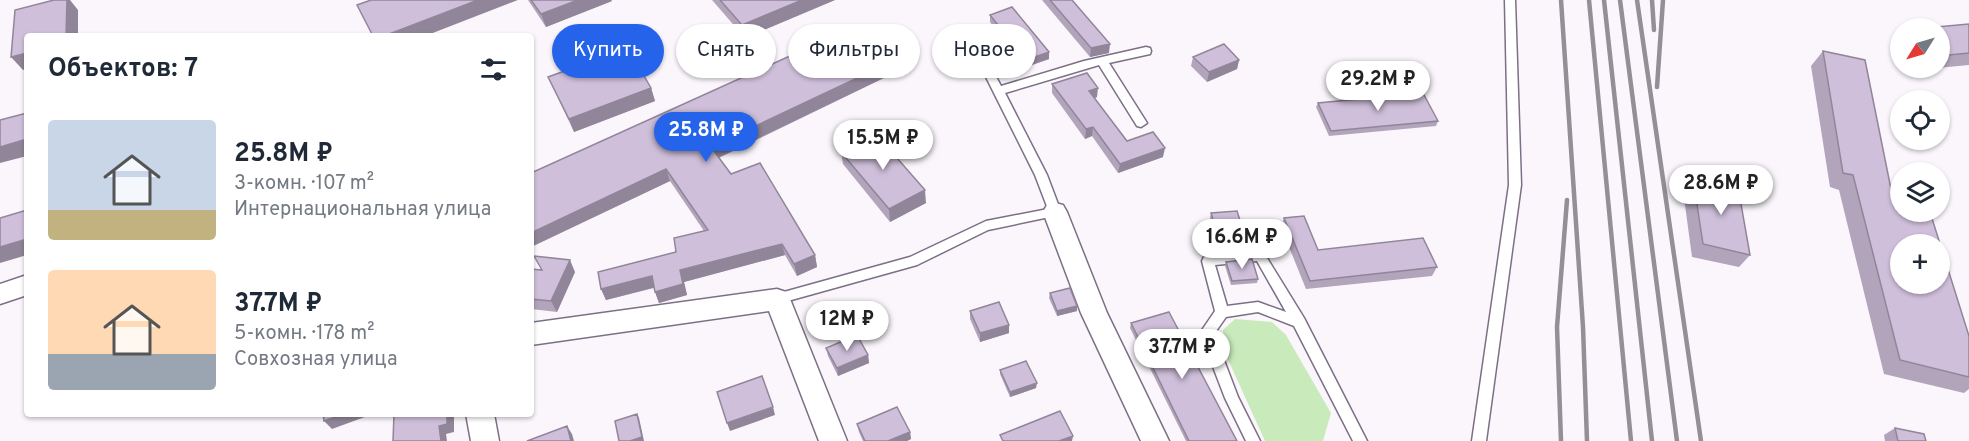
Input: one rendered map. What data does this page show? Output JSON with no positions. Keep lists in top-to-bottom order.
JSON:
{
  "north": "bottom left",
  "page": {
    "map_buttons": "+",
    "chip": [
      "Купить",
      "Снять",
      "Фильтры",
      "Новое"
    ],
    "heading": "Объектов: 7",
    "price": [
      "29.2M ₽",
      "25.8M ₽",
      "15.5M ₽",
      "28.6M ₽",
      "16.6M ₽",
      "12M ₽",
      "37.7M ₽"
    ],
    "list": [
      {
        "name": "25.8M ₽",
        "note": "3-комн. · 107 m² · Интернациональная улица"
      },
      {
        "name": "37.7M ₽",
        "note": "5-комн. · 178 m² · Совхозная улица"
      }
    ]
  }
}
